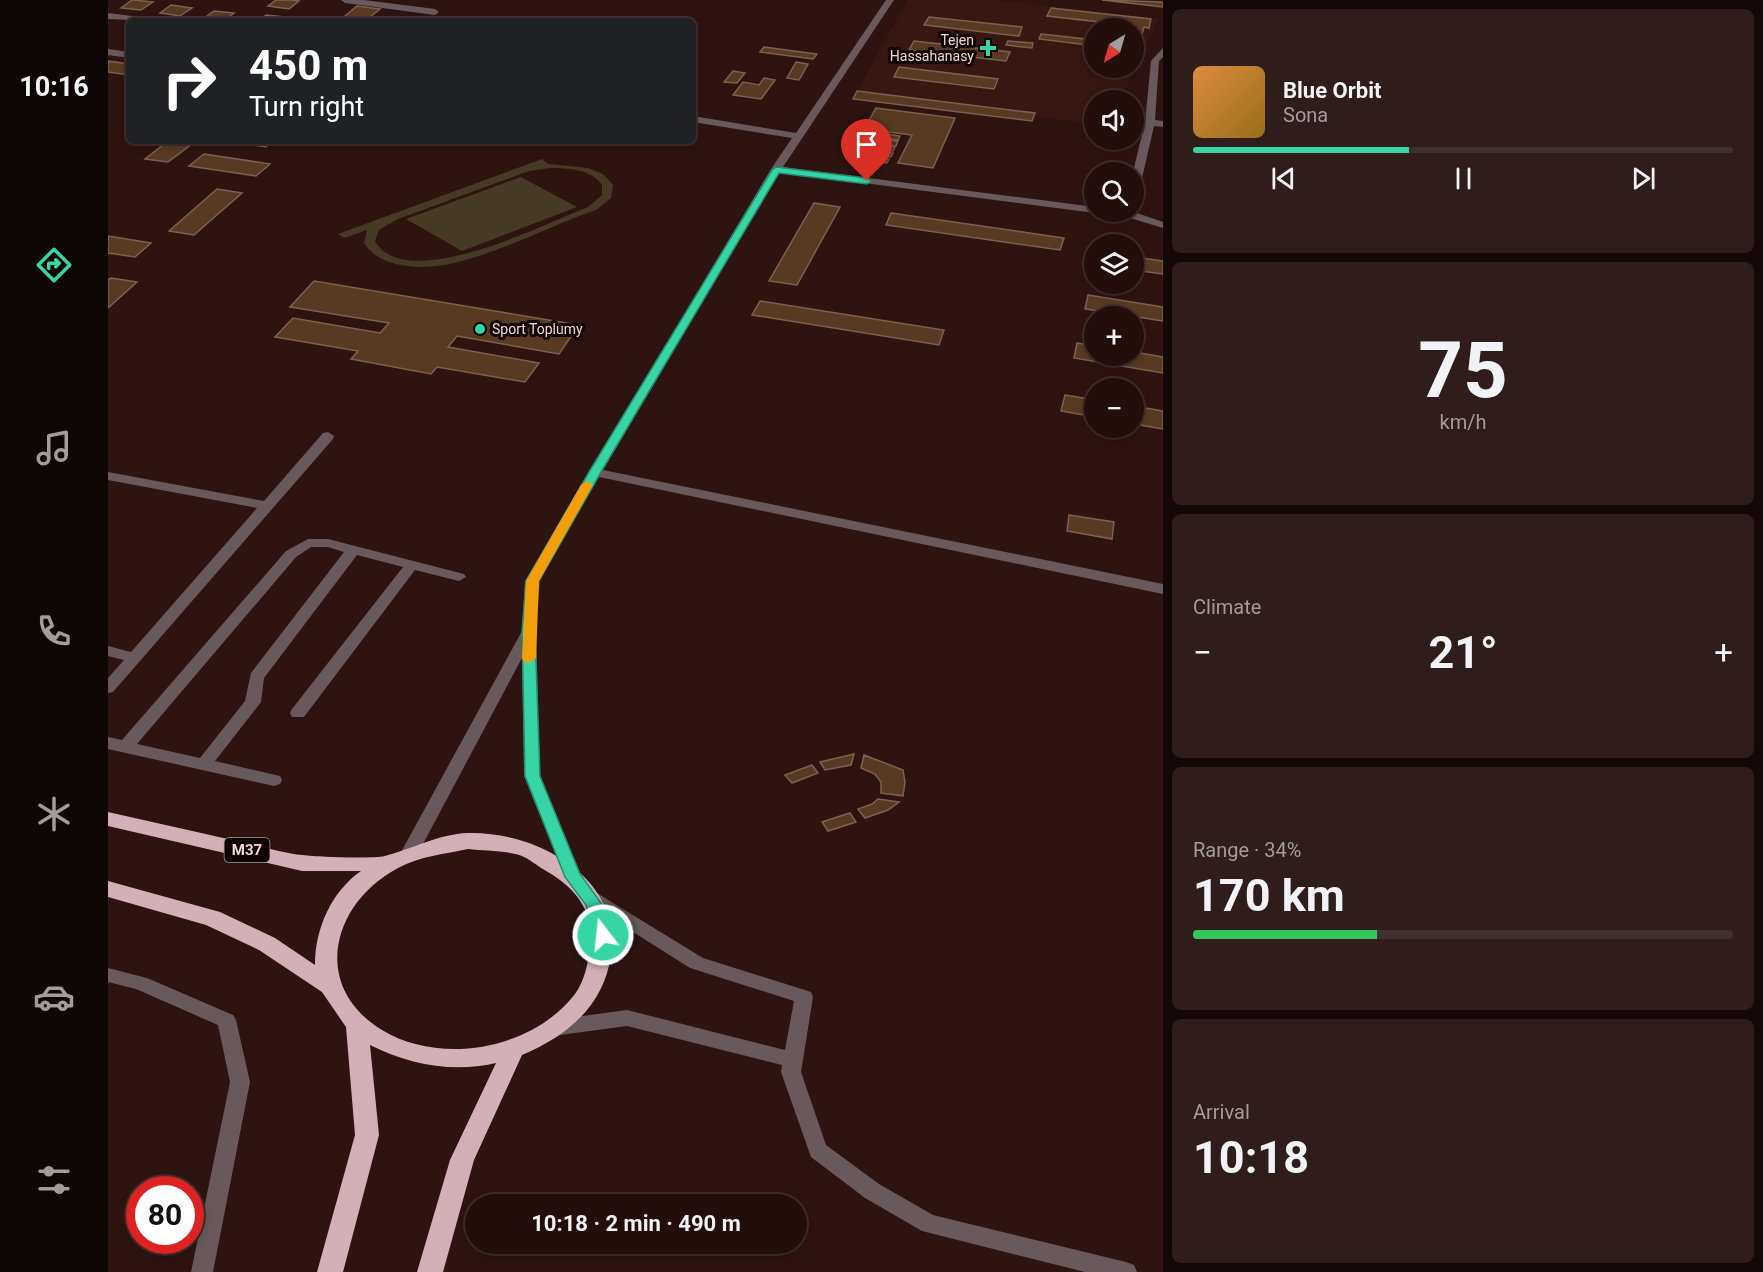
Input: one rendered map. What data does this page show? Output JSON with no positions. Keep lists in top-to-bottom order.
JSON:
{
  "streets": {
    "highway": ["M37"]
  },
  "places": {
    "health": ["Tejen Hassahanasy"],
    "other": ["Sport Toplumy"]
  },
  "north": "bottom left",
  "page": {
    "tabs": "10:16",
    "map_buttons": ["+", "−"],
    "turn": ["450 m", "Turn right"],
    "song": ["Blue Orbit", "Sona"],
    "tile": [
      ["75", "km/h"],
      "Climate",
      ["Range · 34%", "170 km"],
      ["Arrival", "10:18"]
    ],
    "heat": ["−", "21°", "+"],
    "limit": "80",
    "trip": "10:18 · 2 min · 490 m"
  }
}
